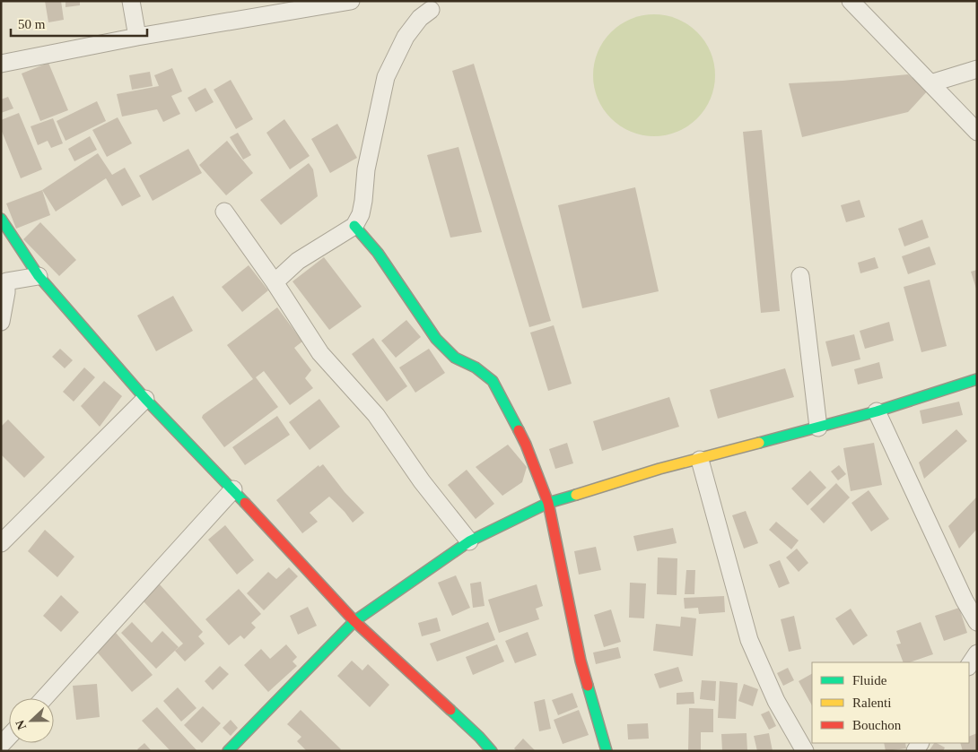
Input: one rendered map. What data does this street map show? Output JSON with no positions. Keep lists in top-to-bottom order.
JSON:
{
  "legend": ["Fluide", "Ralenti", "Bouchon"],
  "scale_bar": "50 m",
  "north": "left"
}
